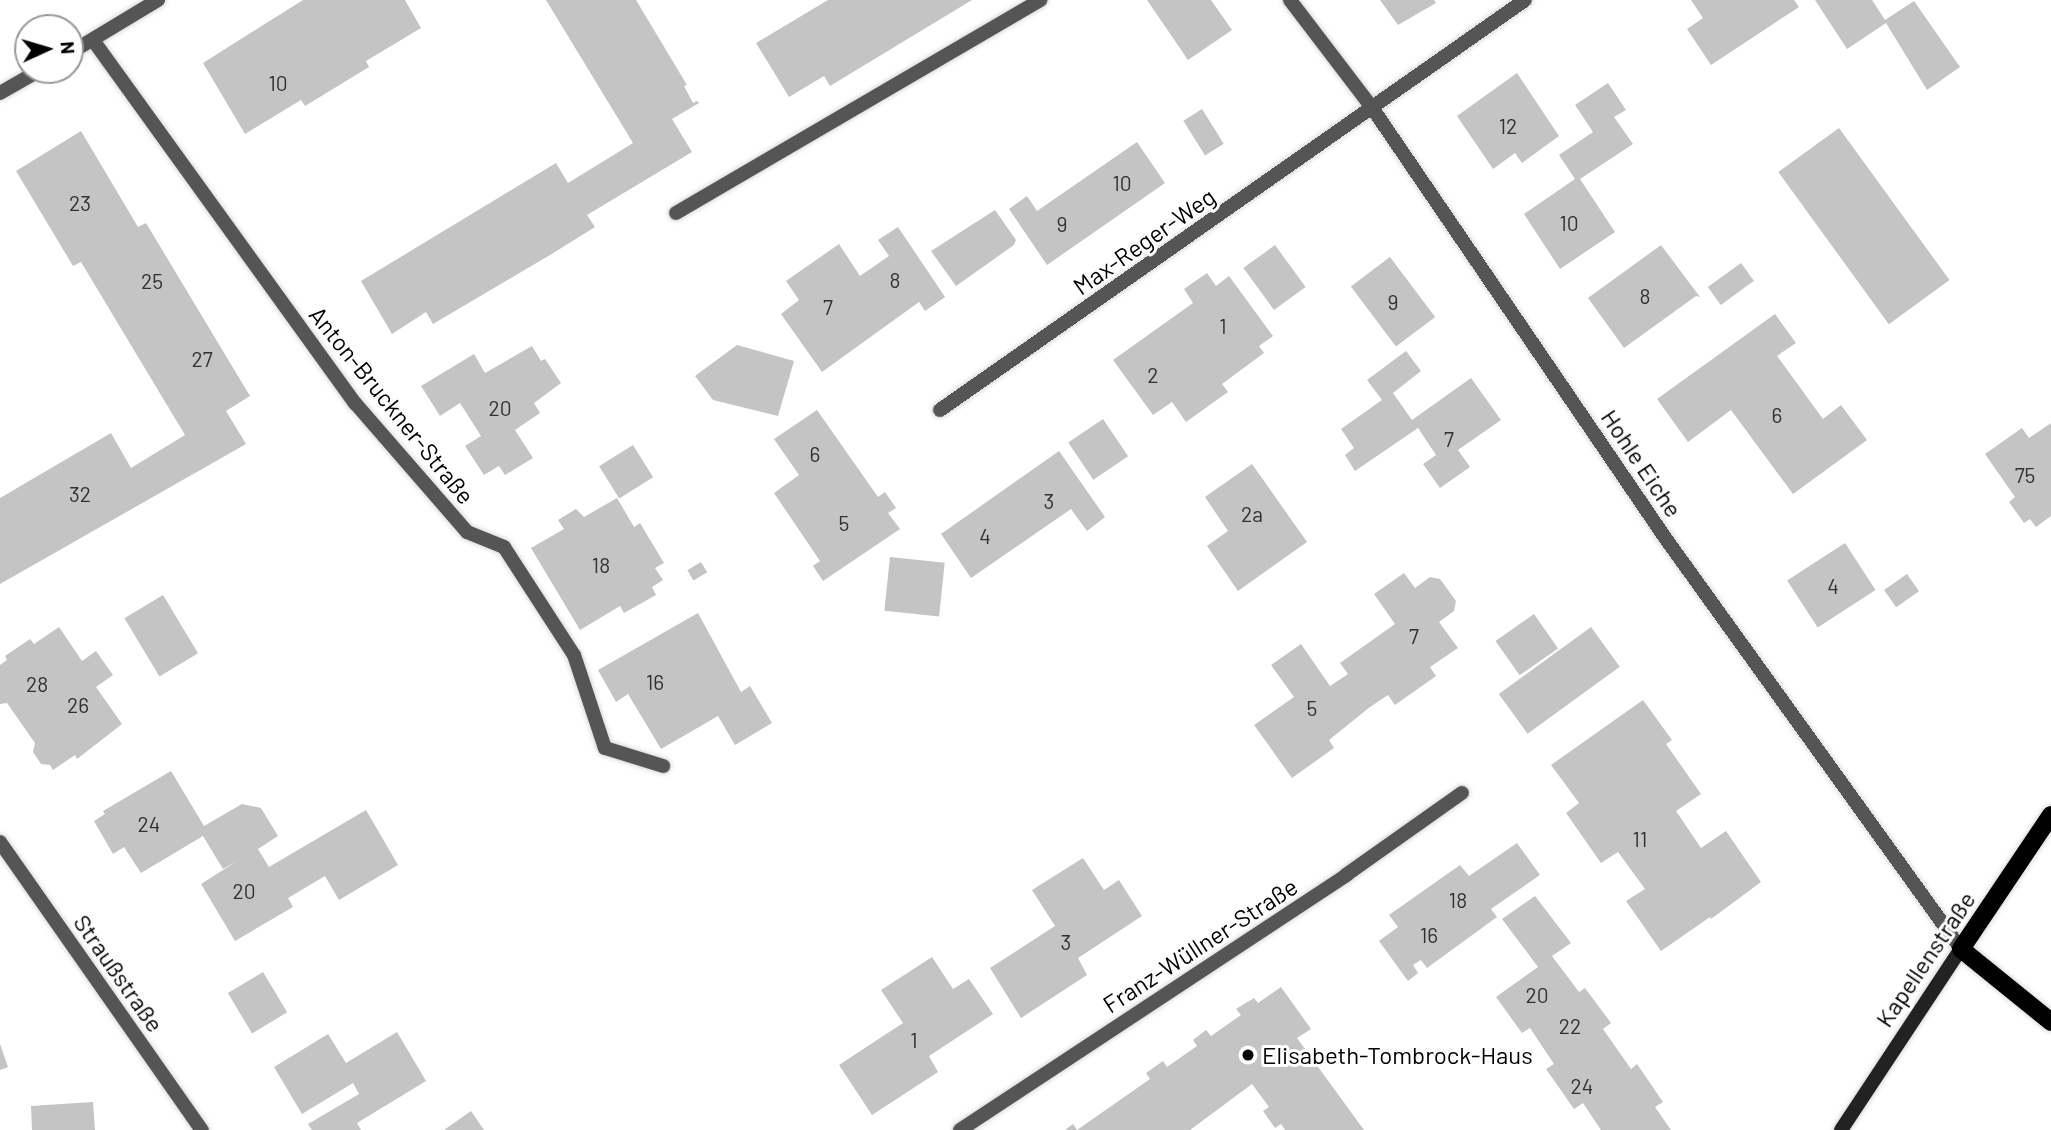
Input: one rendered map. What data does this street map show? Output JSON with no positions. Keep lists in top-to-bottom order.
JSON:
{
  "streets": {
    "main road": ["Kapellenstraße"],
    "street": [
      "Max-Reger-Weg",
      "Anton-Bruckner-Straße",
      "Hohle Eiche",
      "Franz-Wüllner-Straße",
      "Straußstraße"
    ]
  },
  "crossings": [
    ["Max-Reger-Weg", "Hohle Eiche"],
    ["Hohle Eiche", "Kapellenstraße"]
  ],
  "places": ["Elisabeth-Tombrock-Haus"],
  "house_numbers": [
    "10",
    "12",
    "10",
    "23",
    "10",
    "9",
    "8",
    "25",
    "8",
    "9",
    "7",
    "1",
    "27",
    "2",
    "20",
    "6",
    "7",
    "6",
    "75",
    "32",
    "3",
    "2a",
    "5",
    "4",
    "18",
    "4",
    "7",
    "16",
    "28",
    "26",
    "5",
    "24",
    "11",
    "20",
    "18",
    "16",
    "3",
    "20",
    "22",
    "1",
    "24"
  ],
  "north": "right"
}
